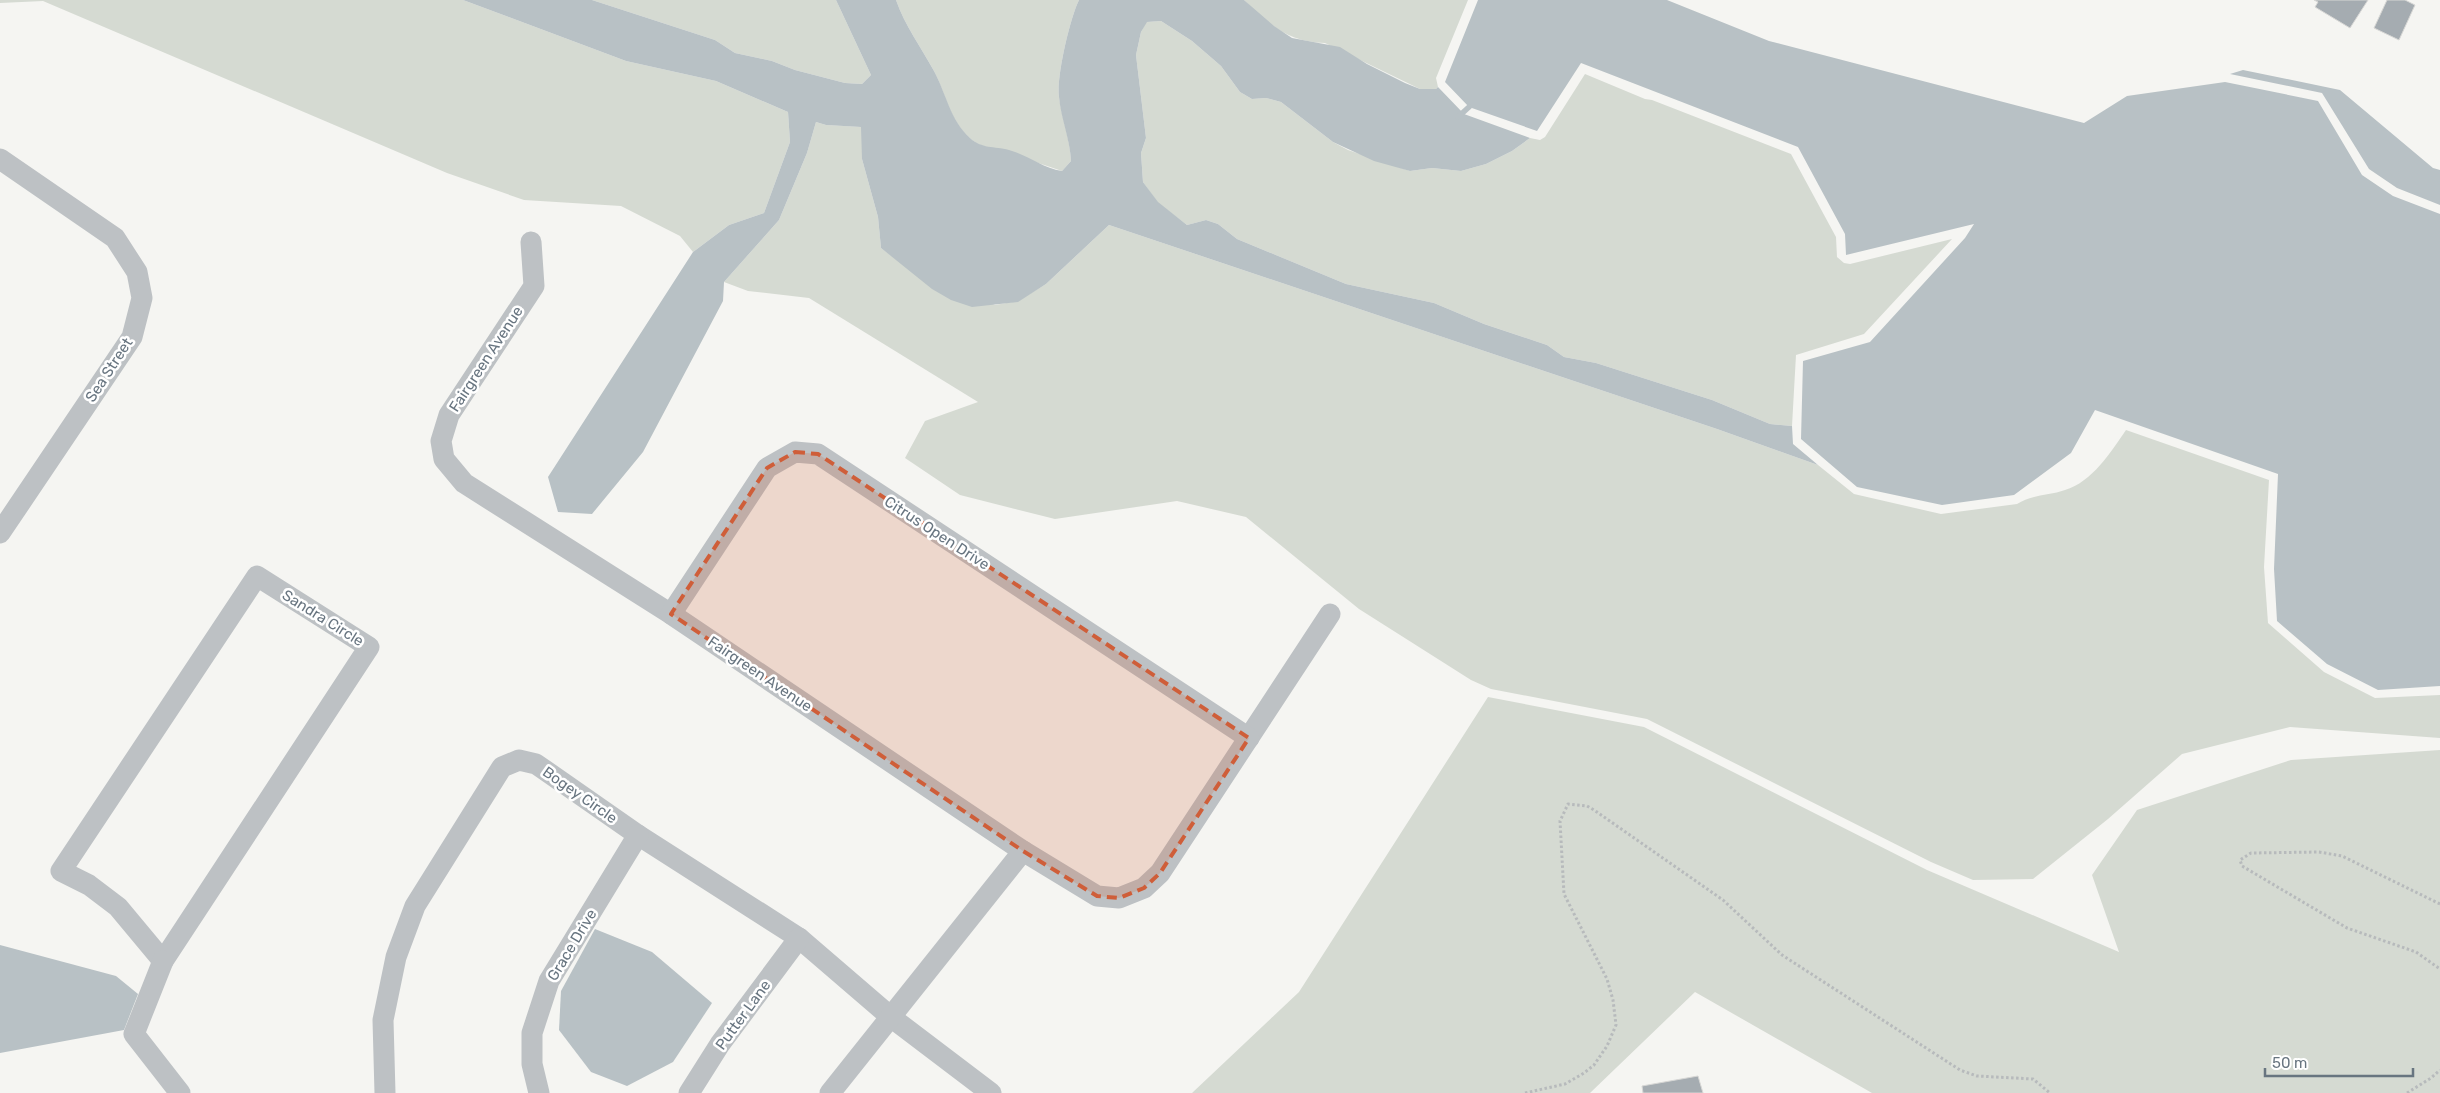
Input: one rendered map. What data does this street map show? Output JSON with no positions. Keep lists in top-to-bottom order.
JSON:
{
  "streets": {
    "street": [
      "Fairgreen Avenue",
      "Sea Street",
      "Citrus Open Drive",
      "Sandra Circle",
      "Bogey Circle",
      "Grace Drive",
      "Putter Lane"
    ]
  },
  "crossings": [
    ["Fairgreen Avenue", "Citrus Open Drive"],
    ["Bogey Circle", "Grace Drive"],
    ["Bogey Circle", "Putter Lane"]
  ],
  "scale_bar": "50 m"
}
